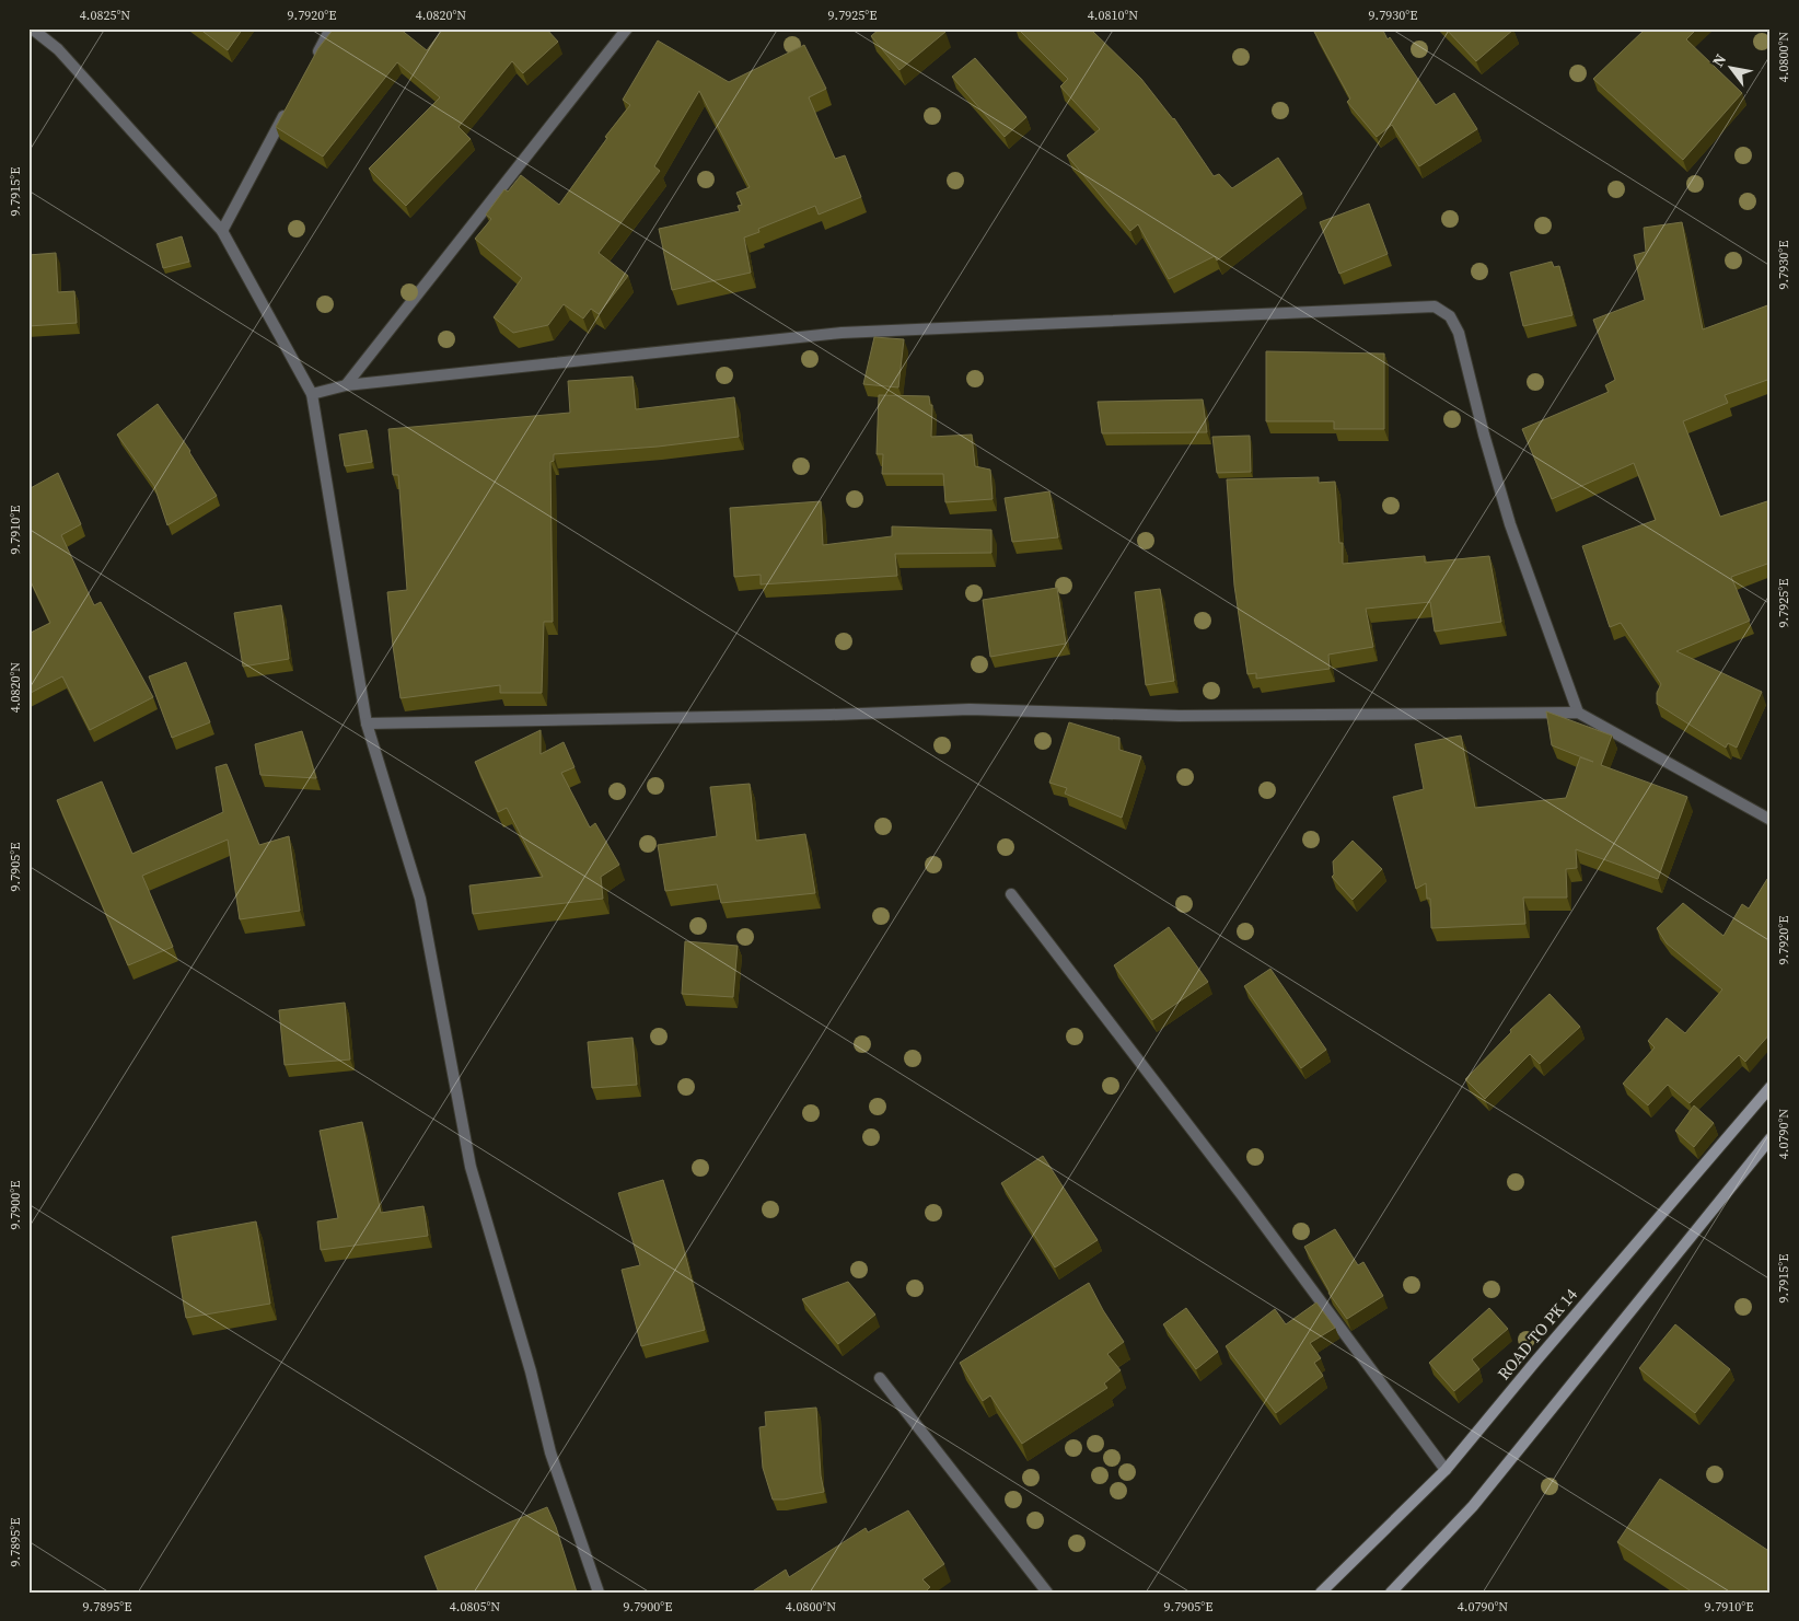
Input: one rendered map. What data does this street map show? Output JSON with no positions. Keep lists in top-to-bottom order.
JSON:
{
  "streets": {
    "main road": ["ROAD TO PK 14"]
  },
  "north": "top left",
  "coordinates": [
    "4.0825°N",
    "9.7920°E",
    "4.0820°N",
    "9.7925°E",
    "4.0810°N",
    "9.7930°E",
    "4.0800°N",
    "9.7915°E",
    "9.7910°E",
    "9.7905°E",
    "4.0790°N",
    "9.7900°E",
    "9.7895°E",
    "4.0805°N"
  ]
}
